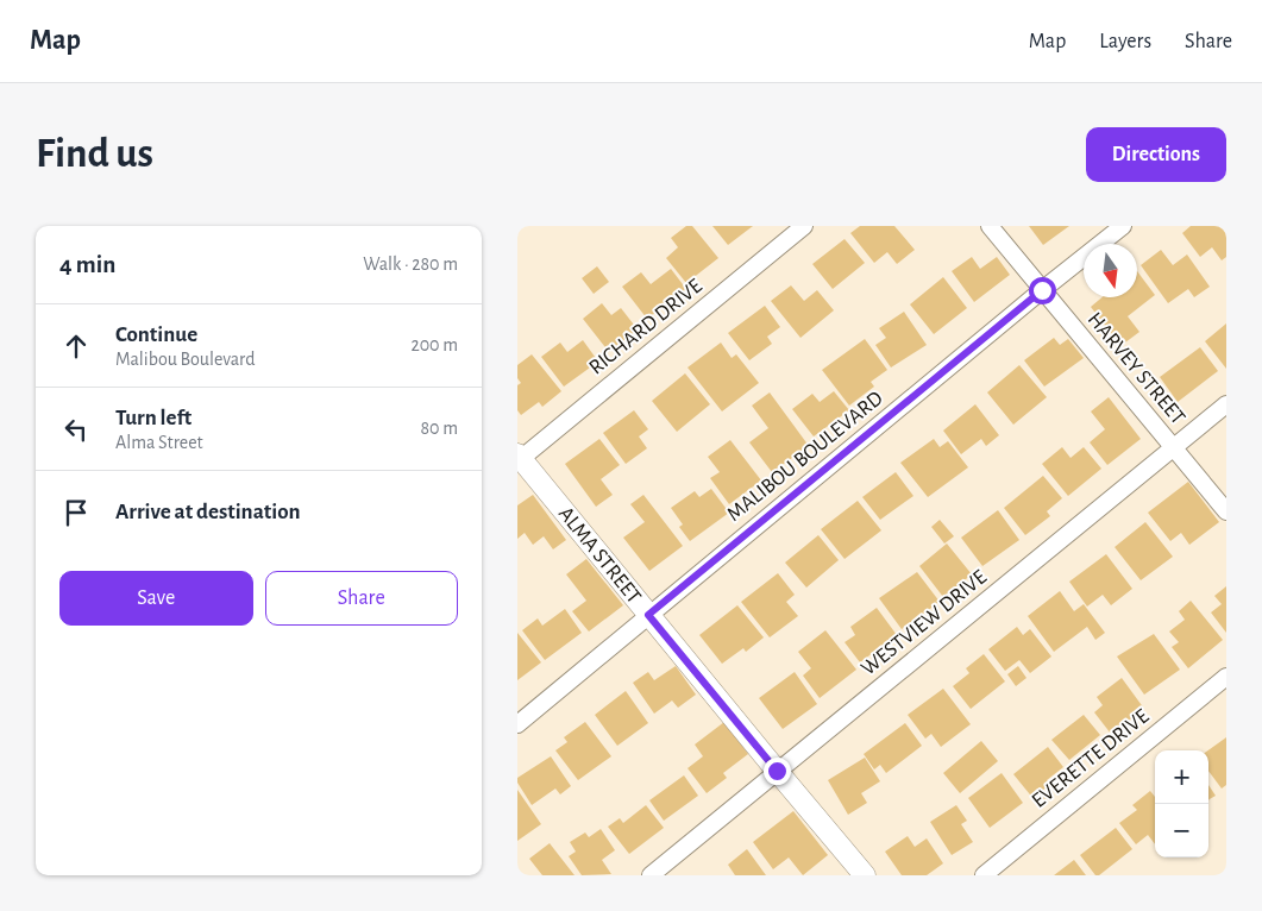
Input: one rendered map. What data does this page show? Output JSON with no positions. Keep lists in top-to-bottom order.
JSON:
{
  "streets": {
    "street": [
      "RICHARD DRIVE",
      "HARVEY STREET",
      "MALIBOU BOULEVARD",
      "ALMA STREET",
      "WESTVIEW DRIVE",
      "EVERETTE DRIVE"
    ]
  },
  "crossings": [
    ["RICHARD DRIVE", "ALMA STREET"],
    ["HARVEY STREET", "MALIBOU BOULEVARD"],
    ["HARVEY STREET", "WESTVIEW DRIVE"],
    ["MALIBOU BOULEVARD", "ALMA STREET"],
    ["ALMA STREET", "WESTVIEW DRIVE"]
  ],
  "north": "bottom",
  "page": {
    "header": "Map",
    "nav": ["Map", "Layers", "Share"],
    "buttons": [
      "Directions",
      ["Save", "Share"]
    ],
    "title": "Find us",
    "heading": ["4 min", "Walk · 280 m"],
    "list": [
      ["Continue", "Malibou Boulevard", "200 m"],
      ["Turn left", "Alma Street", "80 m"],
      "Arrive at destination"
    ],
    "map_buttons": ["+", "−"]
  }
}
